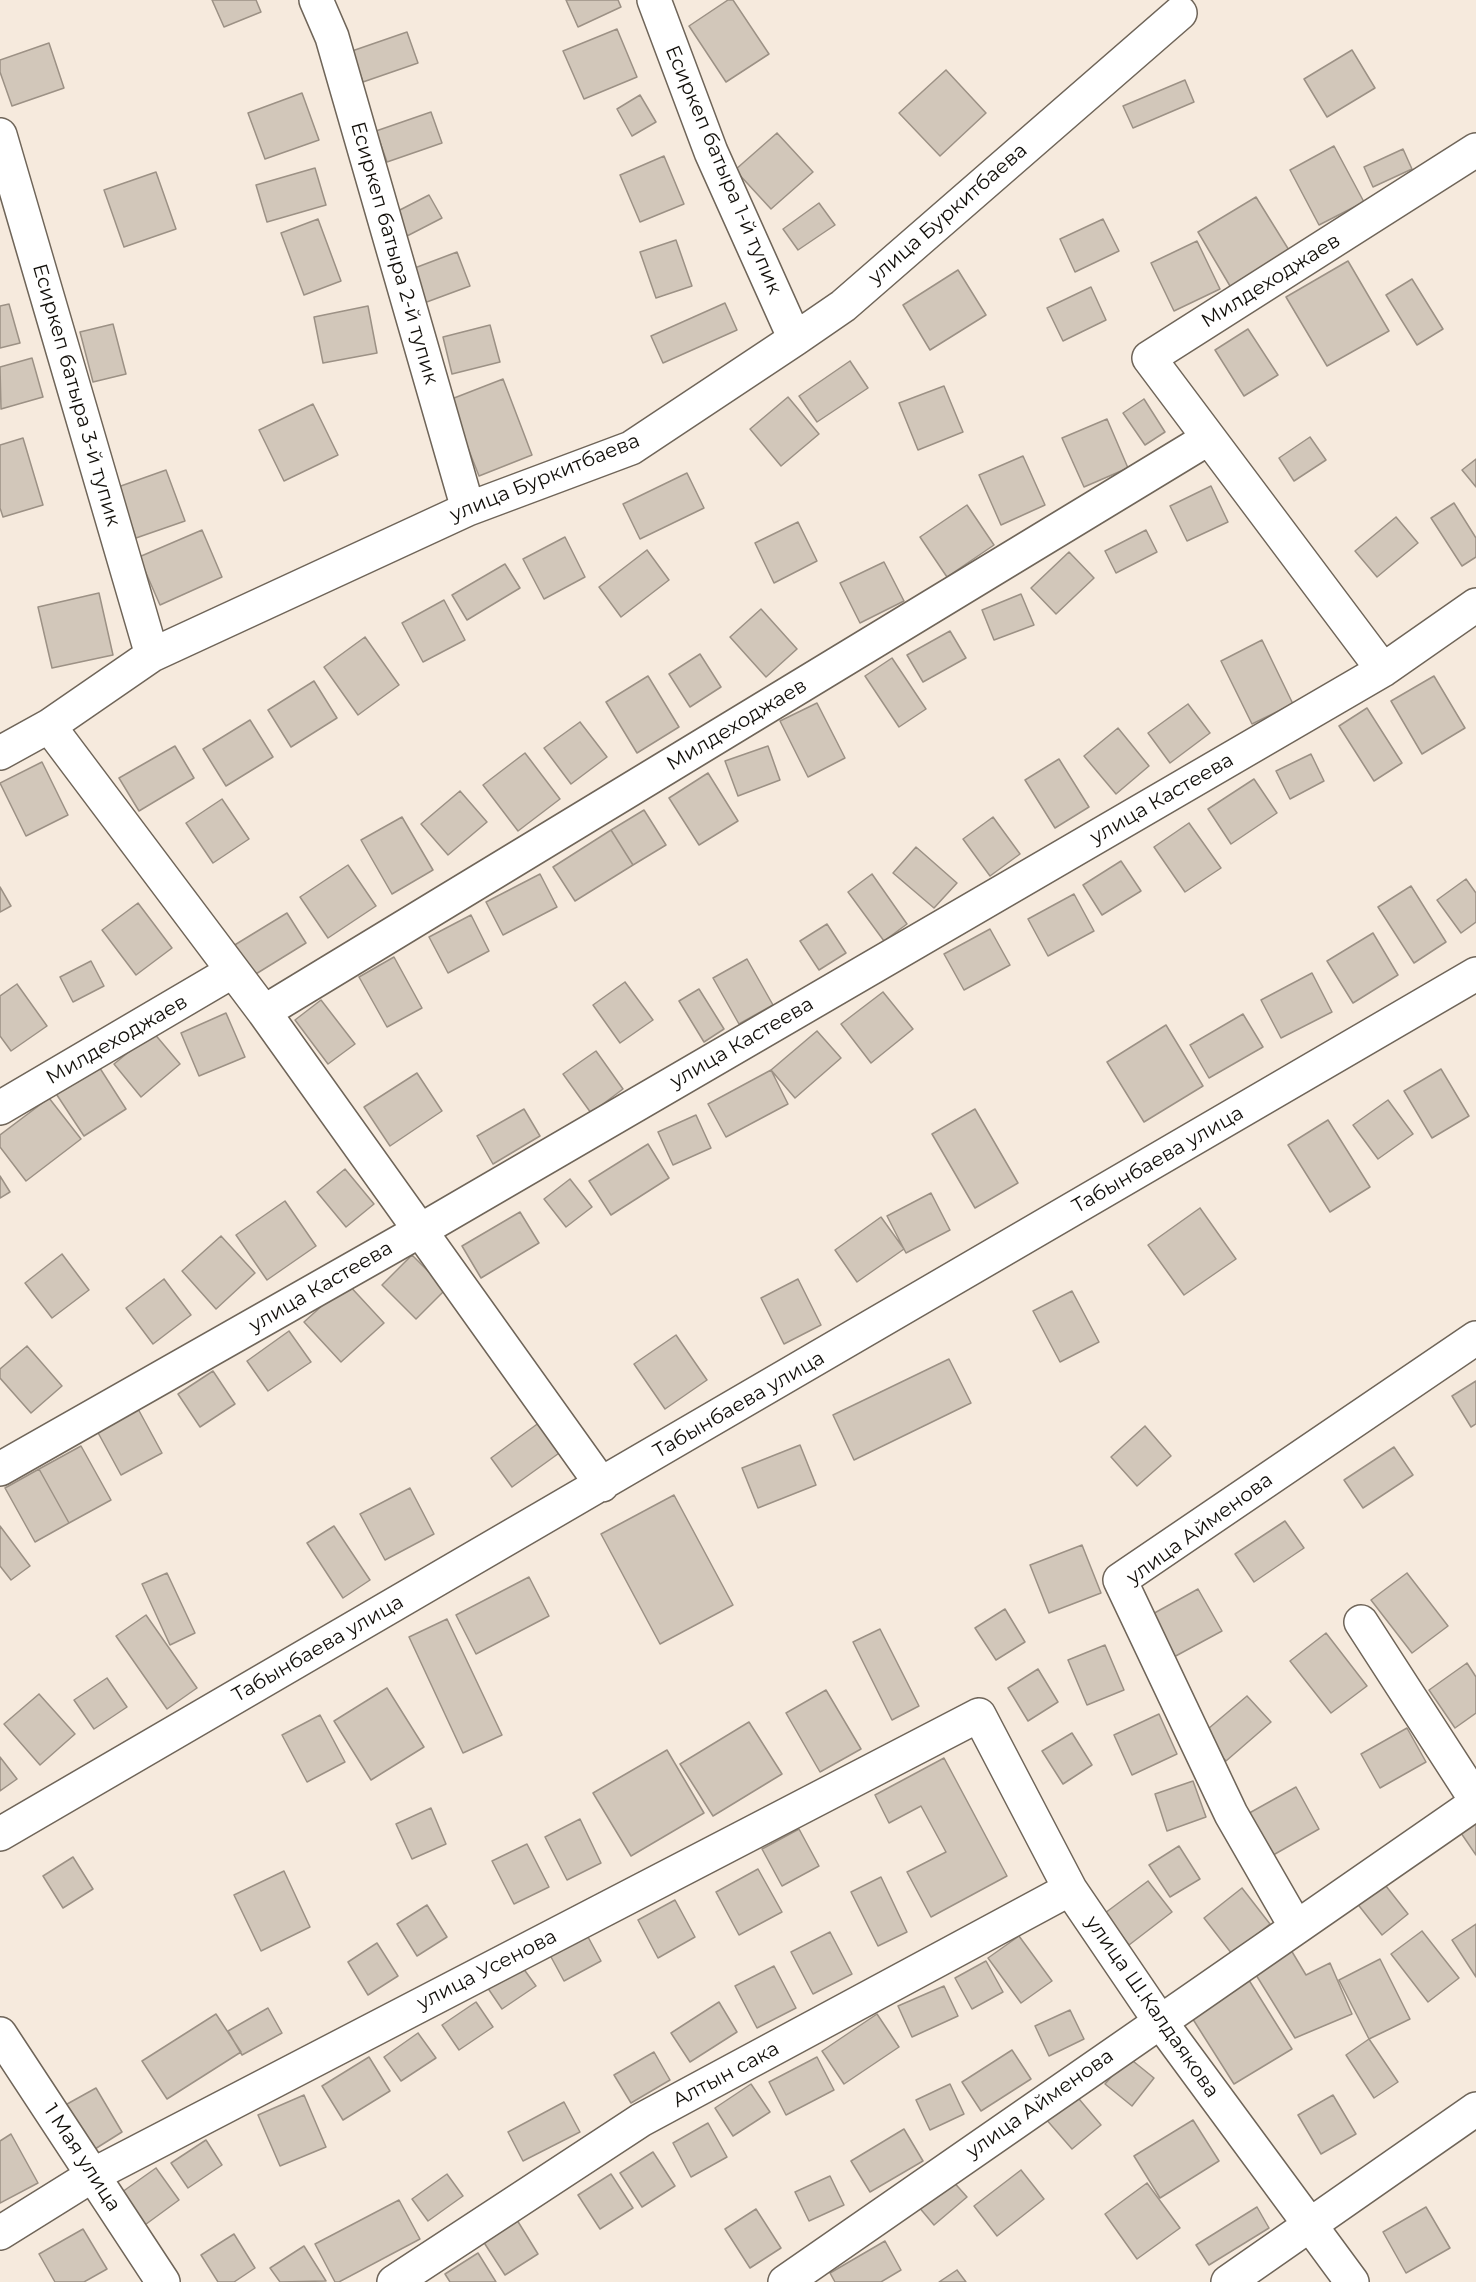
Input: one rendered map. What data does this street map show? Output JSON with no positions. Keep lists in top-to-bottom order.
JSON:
{
  "streets": {
    "street": [
      "Есиркеп батыра 1-й тупик",
      "улица Буркитбаева",
      "Есиркеп батыра 2-й тупик",
      "Милдеходжаев",
      "Есиркеп батыра 3-й тупик",
      "улица Кастеева",
      "Табынбаева улица",
      "улица Айменова",
      "улица Усенова",
      "улица Ш.Калдаякова",
      "Алтын сака",
      "1 Мая улица"
    ]
  },
  "crossings": [
    ["Есиркеп батыра 1-й тупик", "улица Буркитбаева"],
    ["улица Буркитбаева", "Есиркеп батыра 2-й тупик"],
    ["улица Буркитбаева", "Есиркеп батыра 3-й тупик"],
    ["Милдеходжаев", "улица Кастеева"],
    ["улица Айменова", "улица Ш.Калдаякова"],
    ["улица Усенова", "улица Ш.Калдаякова"],
    ["улица Усенова", "1 Мая улица"],
    ["улица Ш.Калдаякова", "Алтын сака"]
  ]
}
